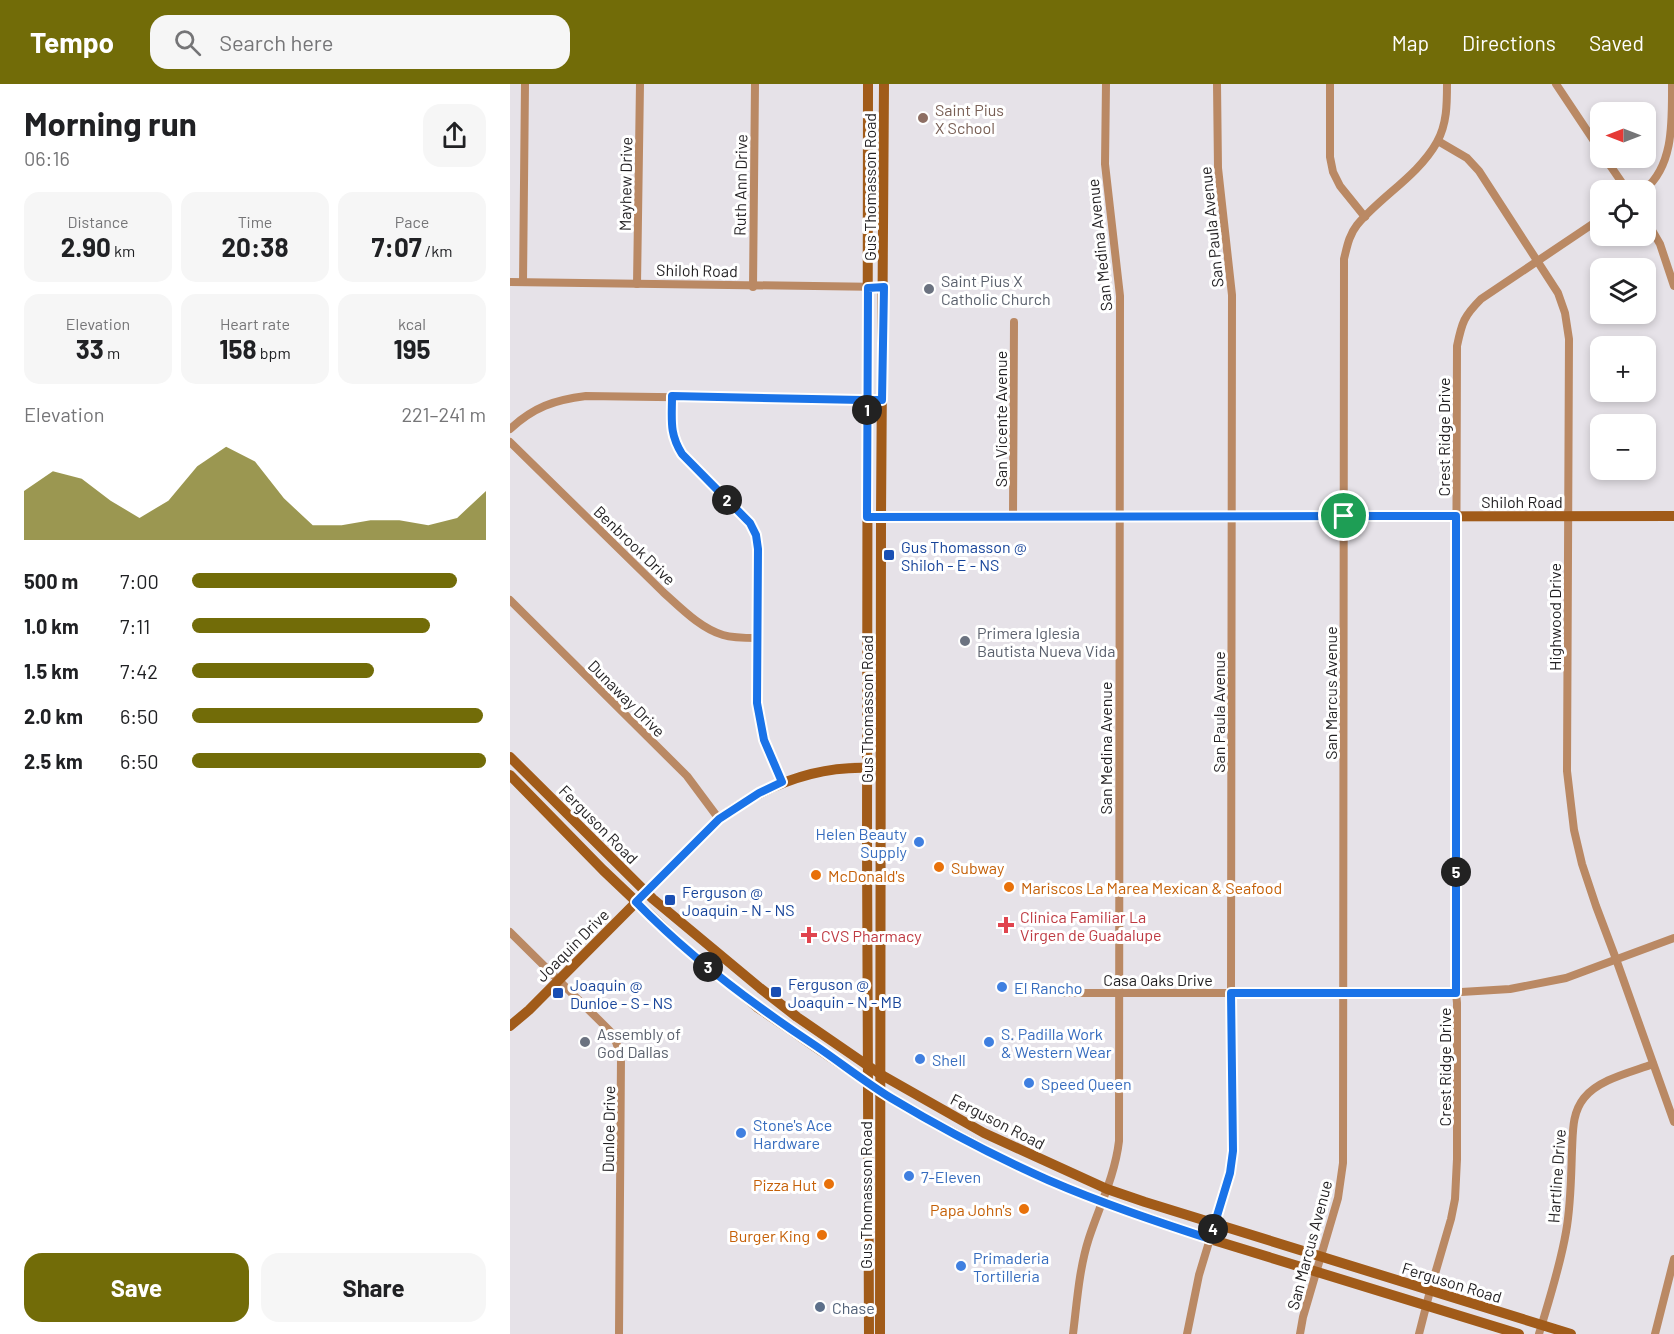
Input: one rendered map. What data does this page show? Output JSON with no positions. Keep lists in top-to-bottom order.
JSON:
{
  "streets": {
    "main road": [
      "Gus Thomasson Road",
      "Shiloh Road",
      "Ferguson Road",
      "Joaquin Drive"
    ],
    "street": [
      "Mayhew Drive",
      "Ruth Ann Drive",
      "San Paula Avenue",
      "San Medina Avenue",
      "San Vicente Avenue",
      "Crest Ridge Drive",
      "Benbrook Drive",
      "Highwood Drive",
      "San Marcus Avenue",
      "Dunaway Drive",
      "Casa Oaks Drive",
      "Dunloe Drive",
      "Hartline Drive"
    ]
  },
  "crossings": [
    ["Mayhew Drive", "Shiloh Road"],
    ["Ruth Ann Drive", "Shiloh Road"],
    ["Gus Thomasson Road", "Shiloh Road"],
    ["Gus Thomasson Road", "Ferguson Road"],
    ["Gus Thomasson Road", "Joaquin Drive"],
    ["San Paula Avenue", "Shiloh Road"],
    ["San Paula Avenue", "Ferguson Road"],
    ["San Paula Avenue", "Casa Oaks Drive"],
    ["San Medina Avenue", "Shiloh Road"],
    ["San Medina Avenue", "Ferguson Road"],
    ["San Medina Avenue", "Casa Oaks Drive"],
    ["Shiloh Road", "San Vicente Avenue"],
    ["Shiloh Road", "Crest Ridge Drive"],
    ["Shiloh Road", "Highwood Drive"],
    ["Shiloh Road", "San Marcus Avenue"],
    ["Crest Ridge Drive", "Highwood Drive"],
    ["Crest Ridge Drive", "Ferguson Road"],
    ["Crest Ridge Drive", "Casa Oaks Drive"],
    ["Highwood Drive", "San Marcus Avenue"],
    ["Highwood Drive", "Casa Oaks Drive"],
    ["Highwood Drive", "Hartline Drive"],
    ["San Marcus Avenue", "Ferguson Road"],
    ["San Marcus Avenue", "Casa Oaks Drive"],
    ["Dunaway Drive", "Joaquin Drive"],
    ["Ferguson Road", "Joaquin Drive"],
    ["Ferguson Road", "Hartline Drive"],
    ["Joaquin Drive", "Dunloe Drive"]
  ],
  "places": {
    "other": [
      "Saint Pius X School",
      "Saint Pius X Catholic Church",
      "Primera Iglesia Bautista Nueva Vida",
      "Helen Beauty Supply",
      "Subway",
      "McDonald's",
      "Mariscos La Marea Mexican & Seafood",
      "El Rancho",
      "Assembly of God Dallas",
      "S. Padilla Work & Western Wear",
      "Shell",
      "Speed Queen",
      "Stone's Ace Hardware",
      "7-Eleven",
      "Pizza Hut",
      "Papa John's",
      "Burger King",
      "Primaderia Tortilleria",
      "Chase"
    ],
    "transit": [
      "Gus Thomasson @ Shiloh - E - NS",
      "Ferguson @ Joaquin - N - NS",
      "Ferguson @ Joaquin - N - MB",
      "Joaquin @ Dunloe - S - NS"
    ],
    "health": ["Clinica Familiar La Virgen de Guadalupe", "CVS Pharmacy"]
  },
  "north": "left",
  "page": {
    "header": "Tempo",
    "search": "Search here",
    "nav": ["Map", "Directions", "Saved"],
    "heading": ["Morning run", "06:16"],
    "map_buttons": ["+", "−"],
    "stats": [
      ["Distance", "2.90 km"],
      ["Time", "20:38"],
      ["Pace", "7:07 /km"],
      ["Elevation", "33 m"],
      ["Heart rate", "158 bpm"],
      ["kcal", "195"]
    ],
    "chart": ["Elevation", "221–241 m"],
    "pins": [
      "1",
      "2",
      "5",
      "3",
      "4"
    ],
    "list": [
      {
        "name": "500 m",
        "note": "7:00"
      },
      {
        "name": "1.0 km",
        "note": "7:11"
      },
      {
        "name": "1.5 km",
        "note": "7:42"
      },
      {
        "name": "2.0 km",
        "note": "6:50"
      },
      {
        "name": "2.5 km",
        "note": "6:50"
      }
    ],
    "buttons": ["Save", "Share"]
  }
}
